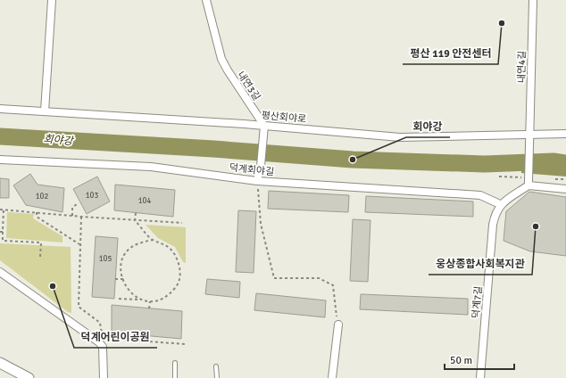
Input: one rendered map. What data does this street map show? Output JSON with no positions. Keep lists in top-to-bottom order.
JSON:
{
  "streets": {
    "street": [
      "내연4길",
      "내연3길",
      "평산회야로",
      "덕계회야길",
      "덕계7길"
    ]
  },
  "crossings": [
    ["내연4길", "평산회야로"],
    ["내연3길", "평산회야로"],
    ["덕계회야길", "덕계7길"]
  ],
  "water": ["회야강"],
  "places": [
    "평산 119 안전센터",
    "회야강",
    "웅상종합사회복지관",
    "덕계어린이공원"
  ],
  "house_numbers": [
    "103",
    "102",
    "104",
    "105"
  ],
  "scale_bar": "50 m"
}
